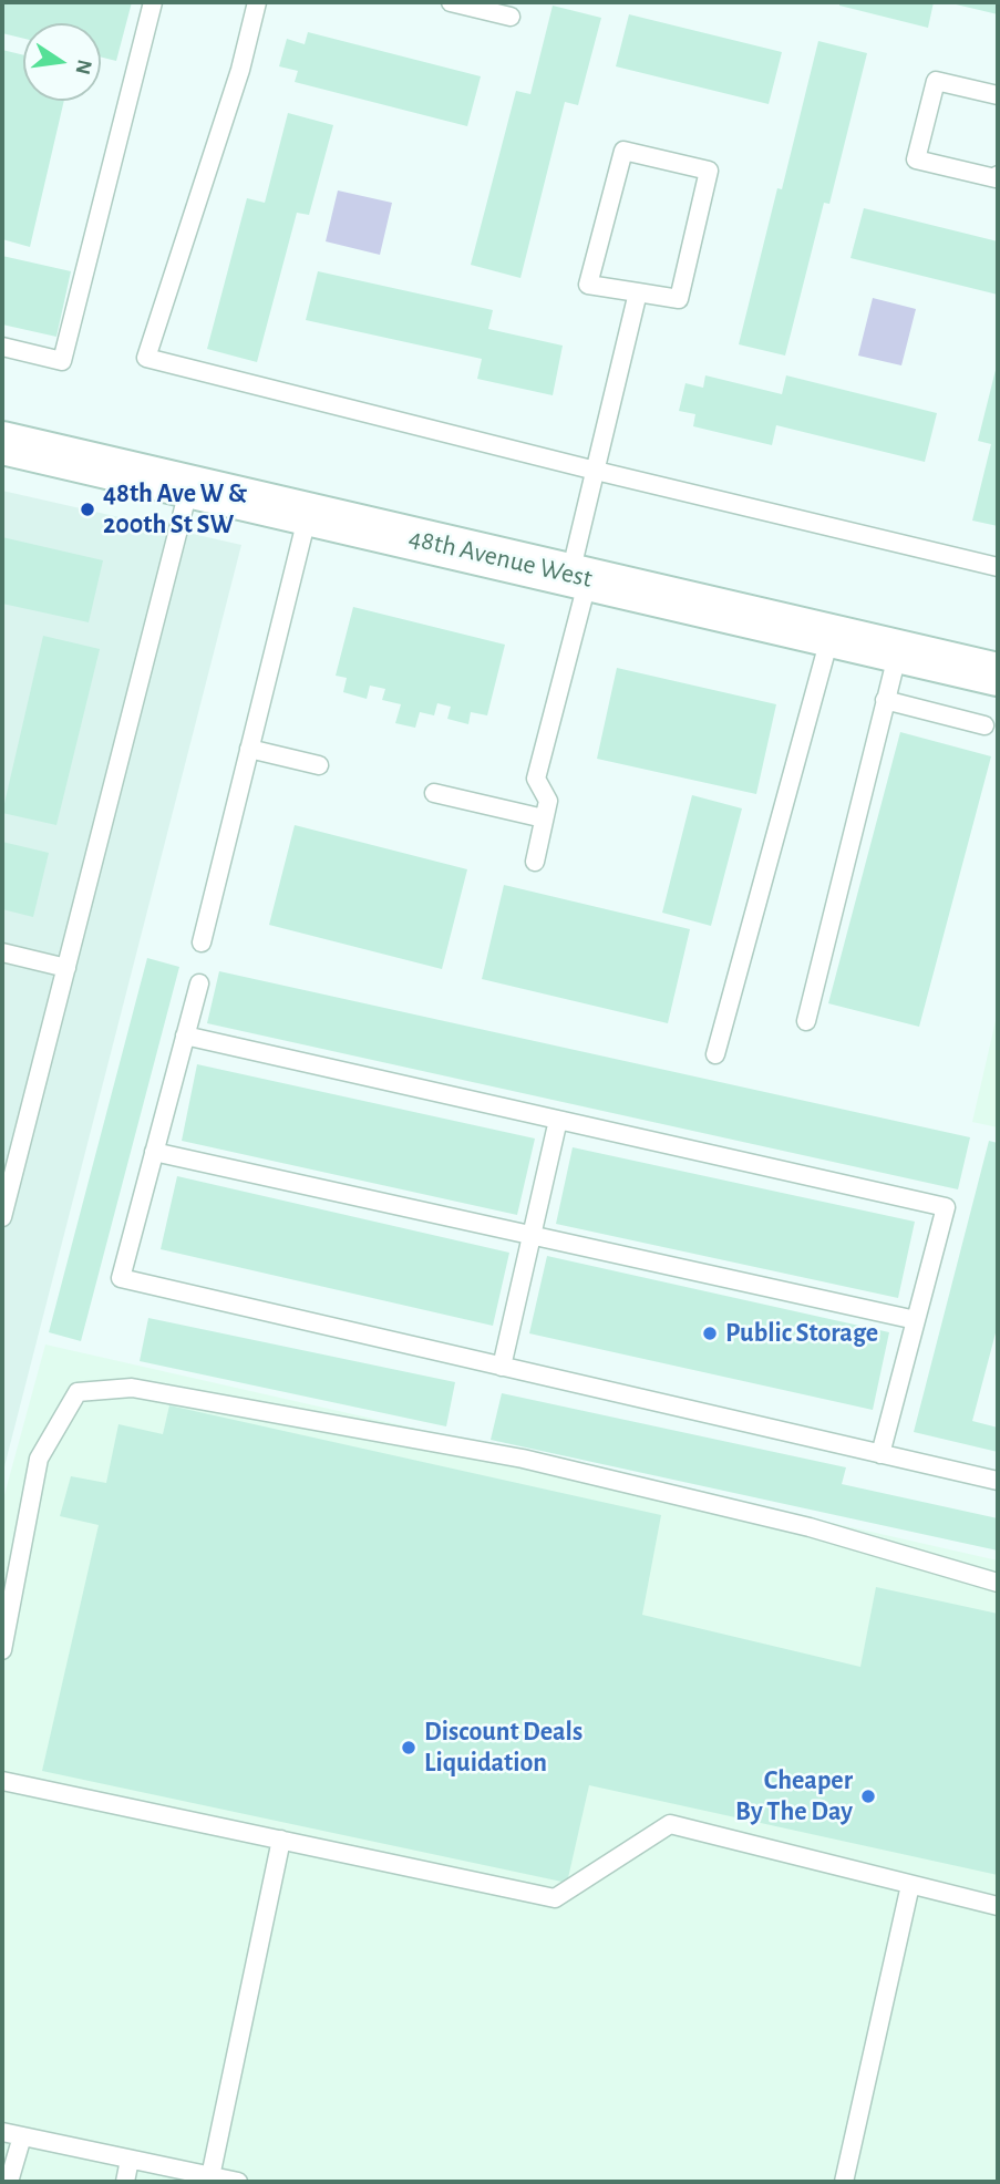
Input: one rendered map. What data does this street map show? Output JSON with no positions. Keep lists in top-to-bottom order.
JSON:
{
  "streets": {
    "street": ["48th Avenue West"]
  },
  "places": [
    "48th Ave W & 200th St SW",
    "Public Storage",
    "Discount Deals Liquidation",
    "Cheaper By The Day"
  ],
  "north": "right"
}
